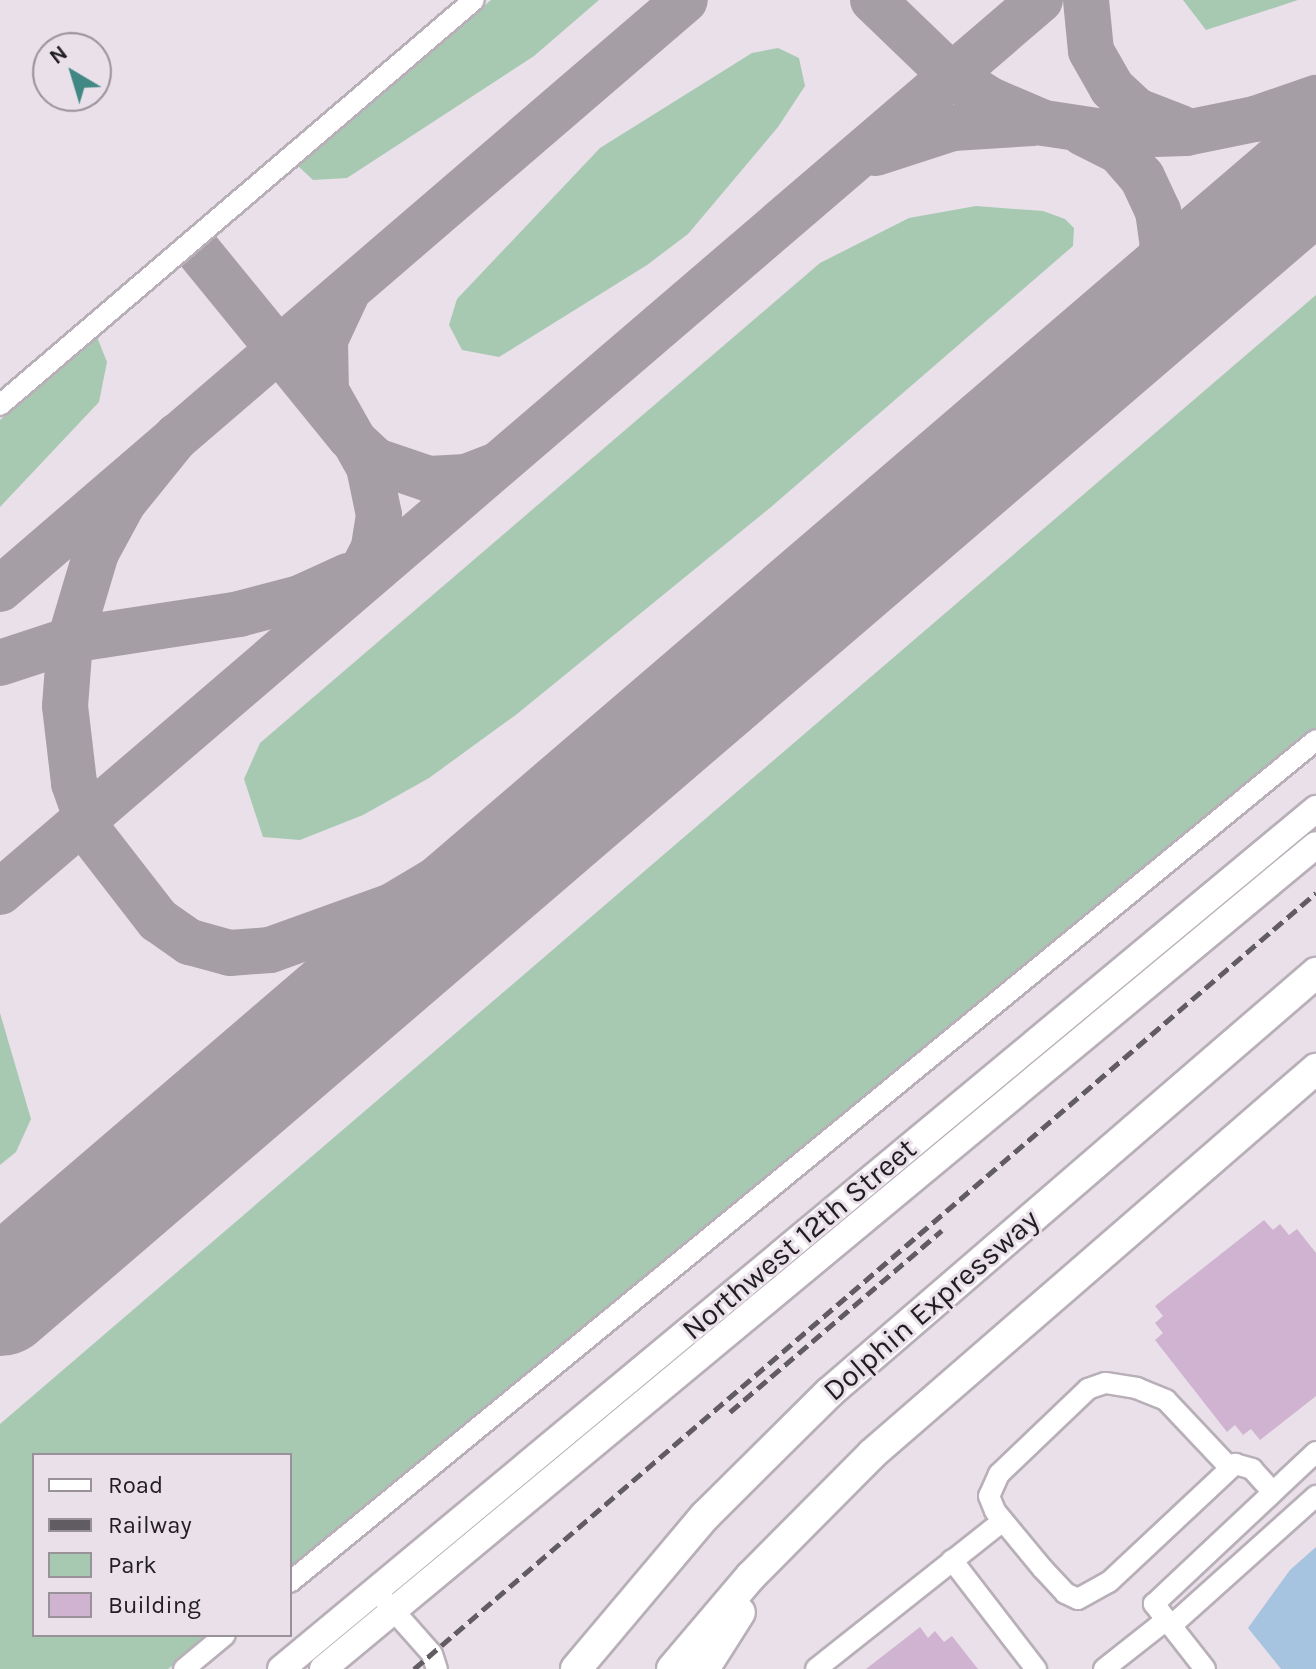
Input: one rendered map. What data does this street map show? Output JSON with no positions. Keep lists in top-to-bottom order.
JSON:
{
  "streets": {
    "highway": ["Dolphin Expressway"],
    "main road": ["Northwest 12th Street"]
  },
  "legend": [
    "Road",
    "Railway",
    "Park",
    "Building"
  ],
  "north": "top left"
}
